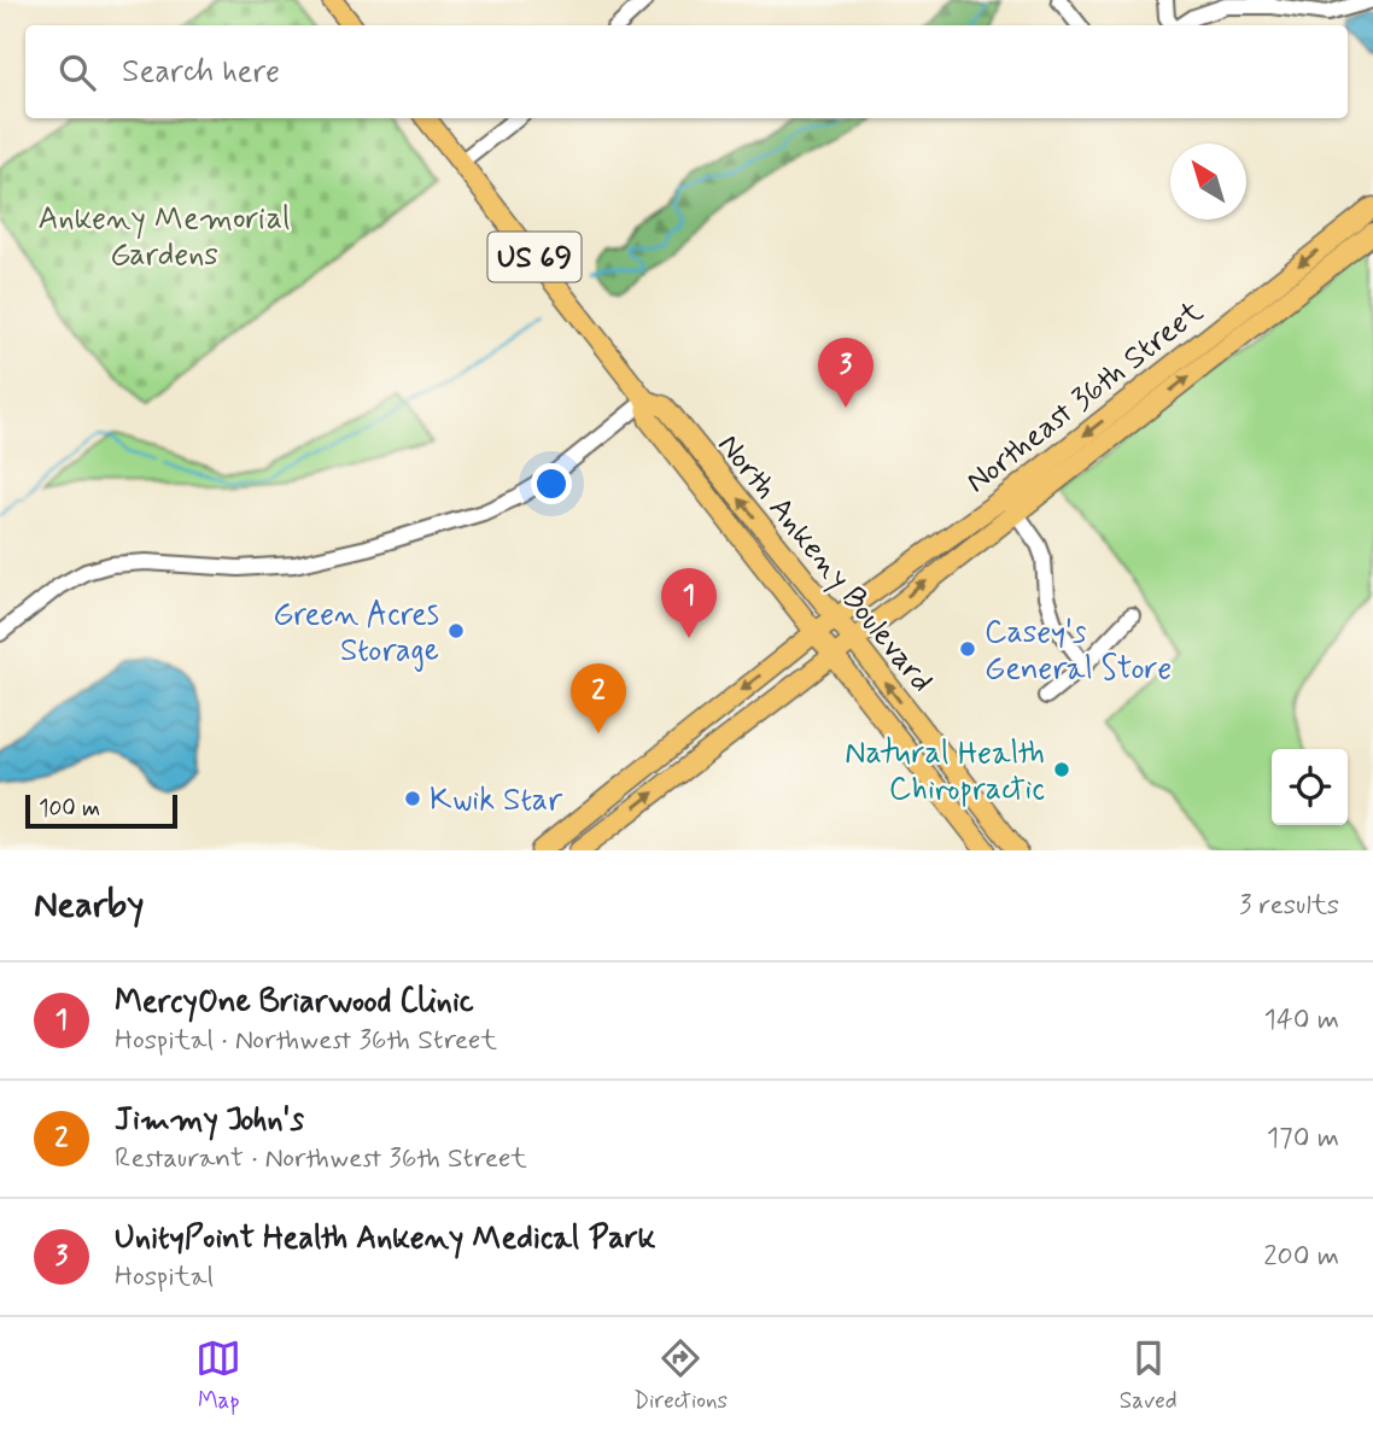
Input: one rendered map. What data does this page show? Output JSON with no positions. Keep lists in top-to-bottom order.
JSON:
{
  "streets": {
    "main road": ["US 69", "Northeast 36th Street", "North Ankeny Boulevard"]
  },
  "crossings": [
    ["Northeast 36th Street", "North Ankeny Boulevard"]
  ],
  "parks": ["Ankeny Memorial Gardens"],
  "places": [
    "Green Acres Storage",
    "Casey's General Store",
    "Natural Health Chiropractic",
    "Kwik Star"
  ],
  "scale_bar": "100 m",
  "north": "top left",
  "page": {
    "search": "Search here",
    "pins": ["3", "1", "2"],
    "scale": "100 m",
    "heading": ["Nearby", "3 results"],
    "list": [
      {
        "mark": "1",
        "name": "MercyOne Briarwood Clinic",
        "note": "Hospital · Northwest 36th Street",
        "value": "140 m"
      },
      {
        "mark": "2",
        "name": "Jimmy John's",
        "note": "Restaurant · Northwest 36th Street",
        "value": "170 m"
      },
      {
        "mark": "3",
        "name": "UnityPoint Health Ankeny Medical Park",
        "note": "Hospital",
        "value": "200 m"
      }
    ],
    "nav": ["Map", "Directions", "Saved"]
  }
}
